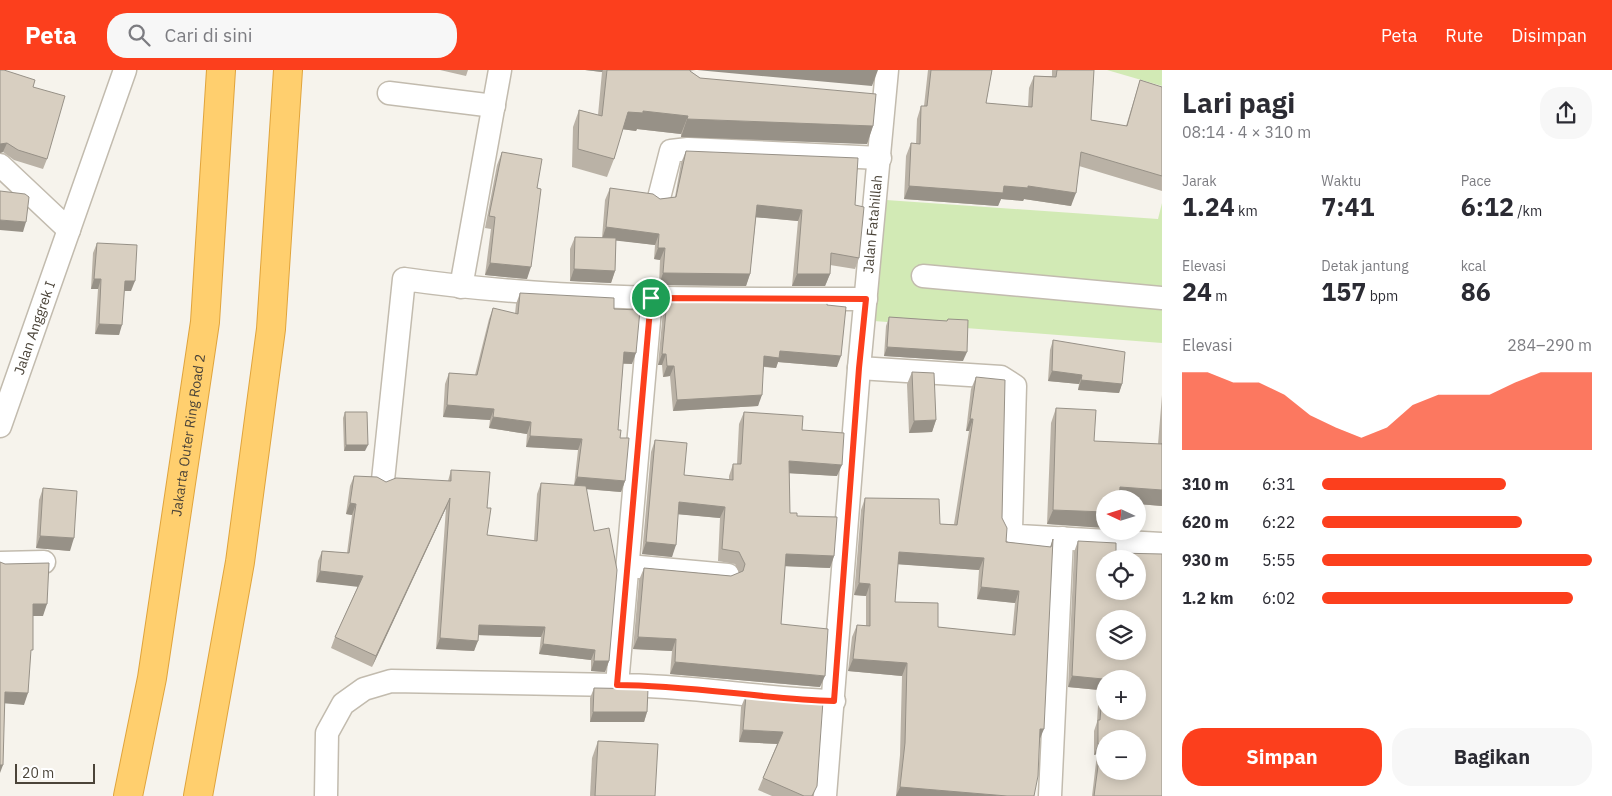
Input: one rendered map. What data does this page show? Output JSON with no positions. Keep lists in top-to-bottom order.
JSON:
{
  "streets": {
    "highway": ["Jakarta Outer Ring Road 2"],
    "street": ["Jalan Fatahillah", "Jalan Anggrek I"]
  },
  "scale_bar": "20 m",
  "north": "left",
  "page": {
    "header": "Peta",
    "search": "Cari di sini",
    "nav": ["Peta", "Rute", "Disimpan"],
    "heading": ["Lari pagi", "08:14 · 4 × 310 m"],
    "stats": [
      ["Jarak", "1.24 km"],
      ["Waktu", "7:41"],
      ["Pace", "6:12 /km"],
      ["Elevasi", "24 m"],
      ["Detak jantung", "157 bpm"],
      ["kcal", "86"]
    ],
    "chart": ["Elevasi", "284–290 m"],
    "list": [
      {
        "name": "310 m",
        "note": "6:31"
      },
      {
        "name": "620 m",
        "note": "6:22"
      },
      {
        "name": "930 m",
        "note": "5:55"
      },
      {
        "name": "1.2 km",
        "note": "6:02"
      }
    ],
    "map_buttons": ["+", "−"],
    "buttons": ["Simpan", "Bagikan"],
    "scale": "20 m"
  }
}
